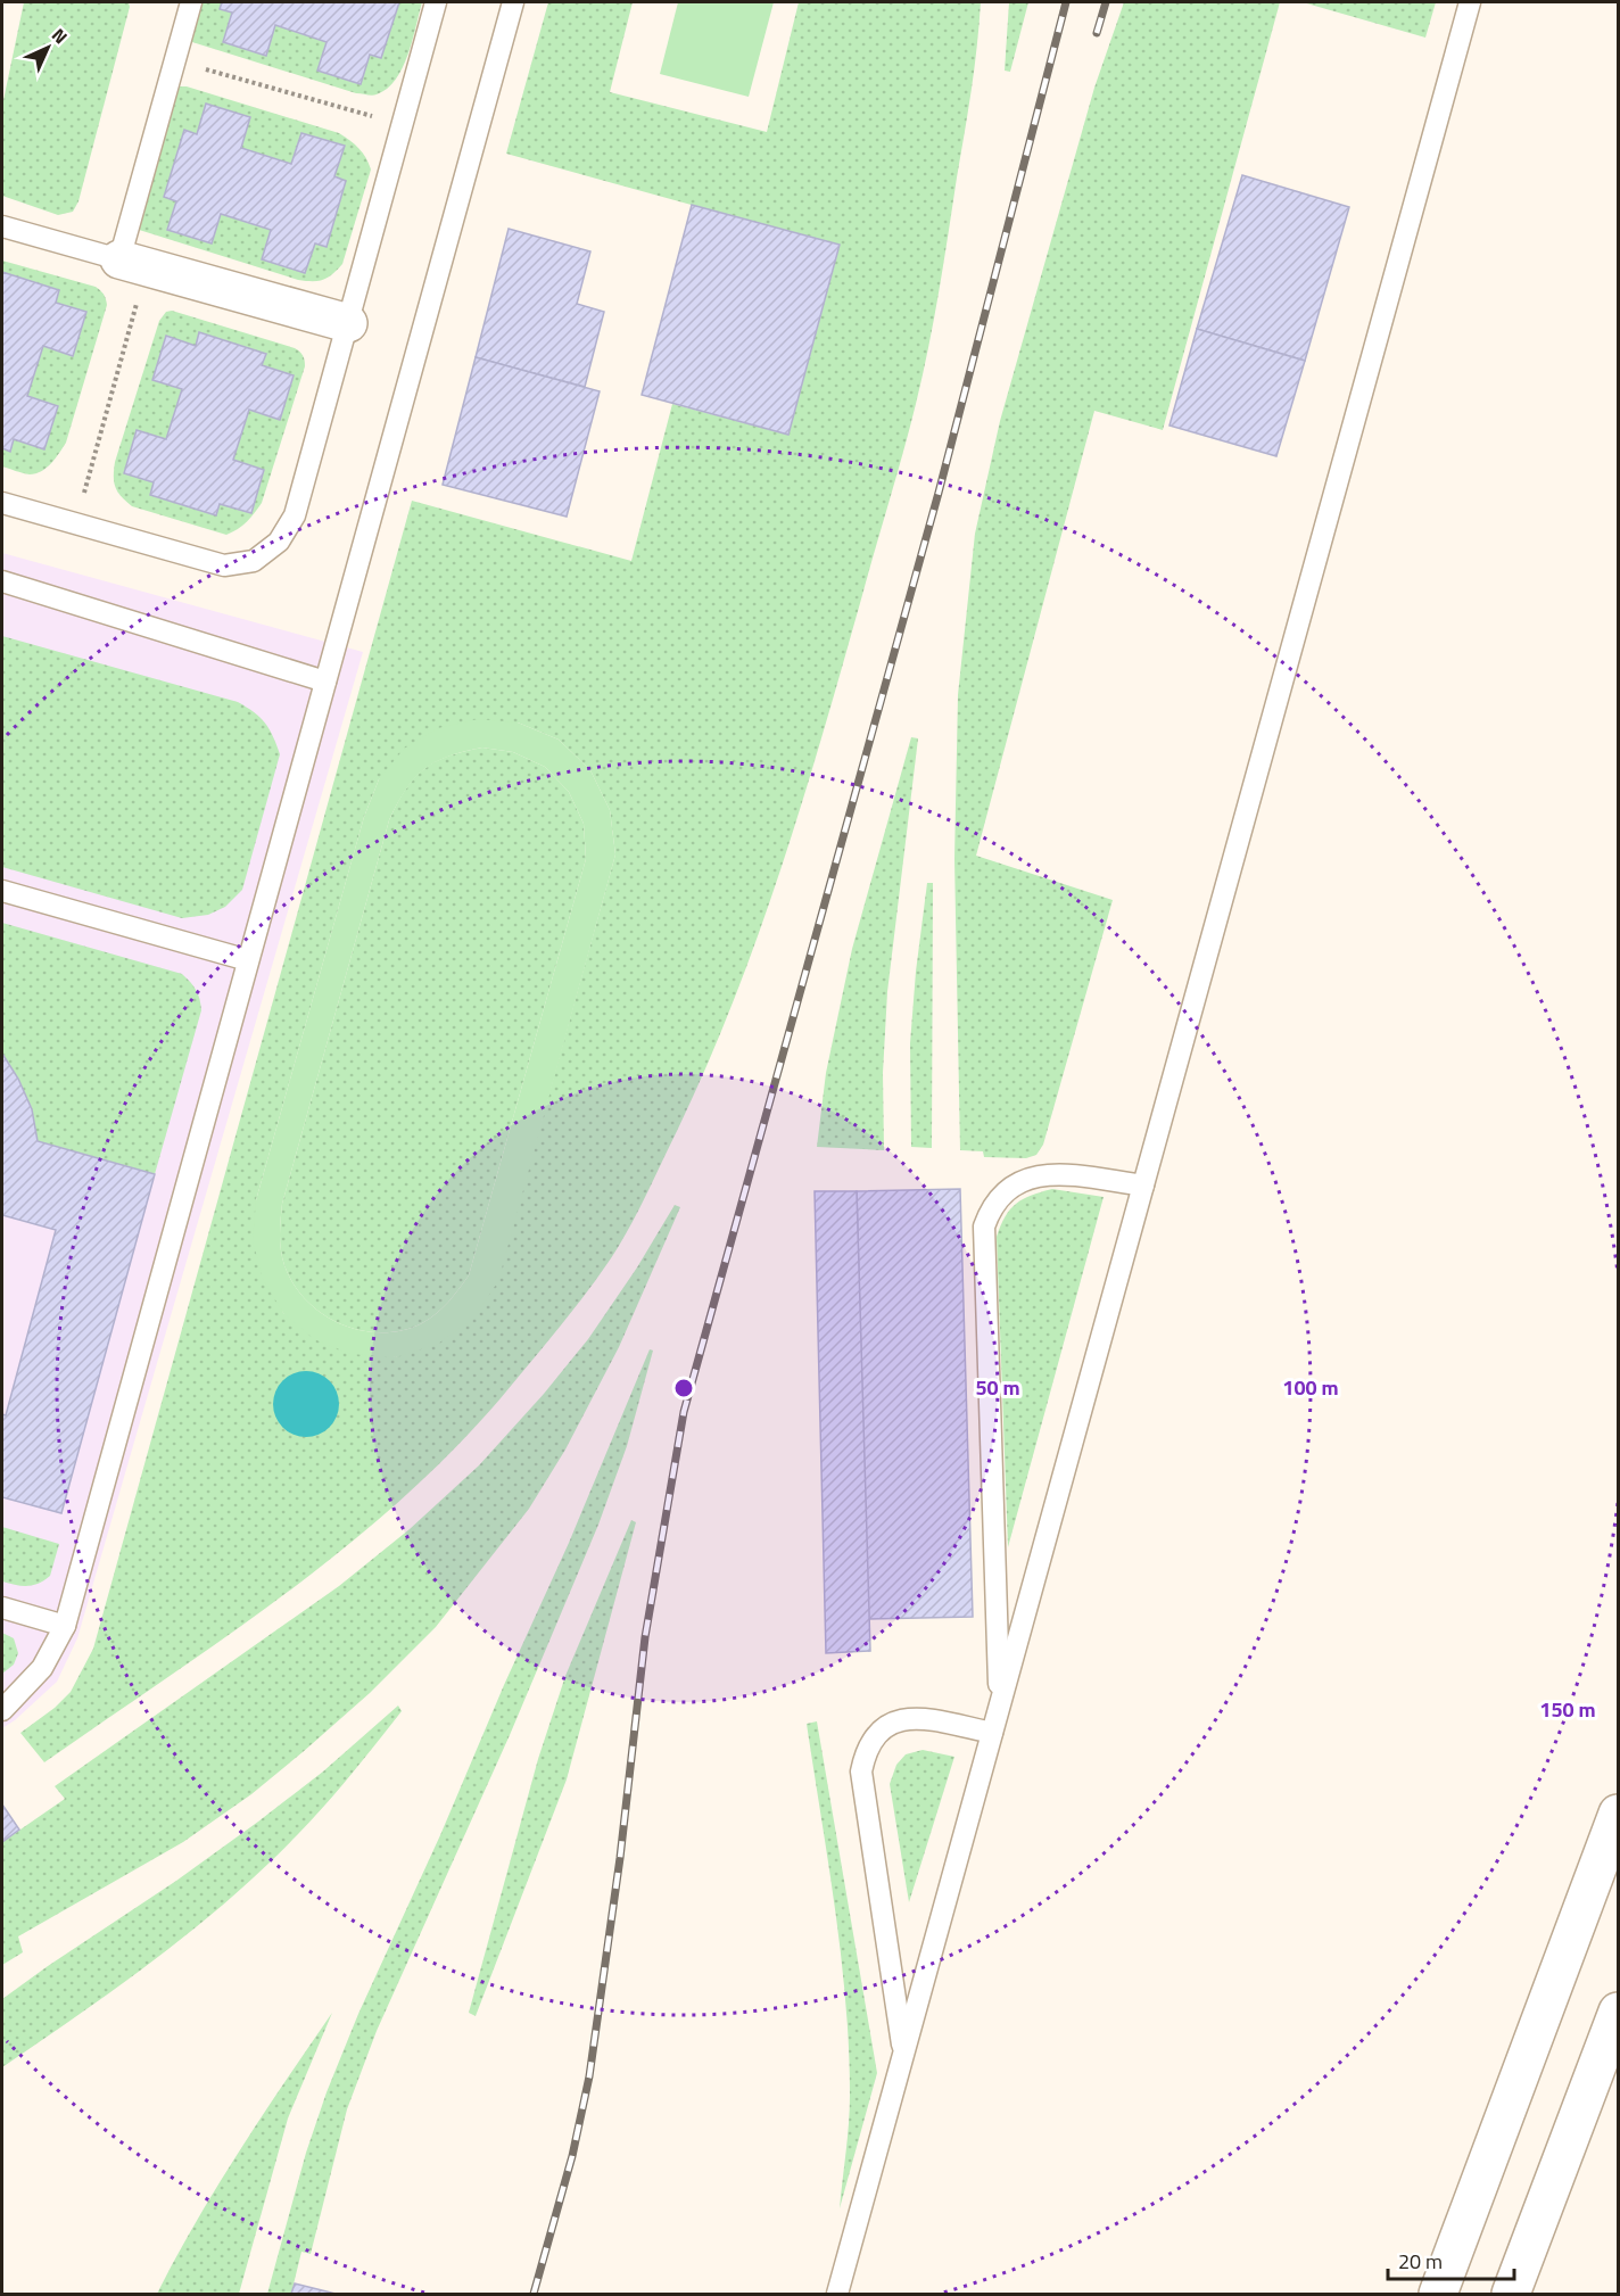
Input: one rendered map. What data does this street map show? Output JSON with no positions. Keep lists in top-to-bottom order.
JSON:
{
  "scale_bar": "20 m",
  "north": "top right",
  "rings": ["50 m", "100 m", "150 m"]
}
